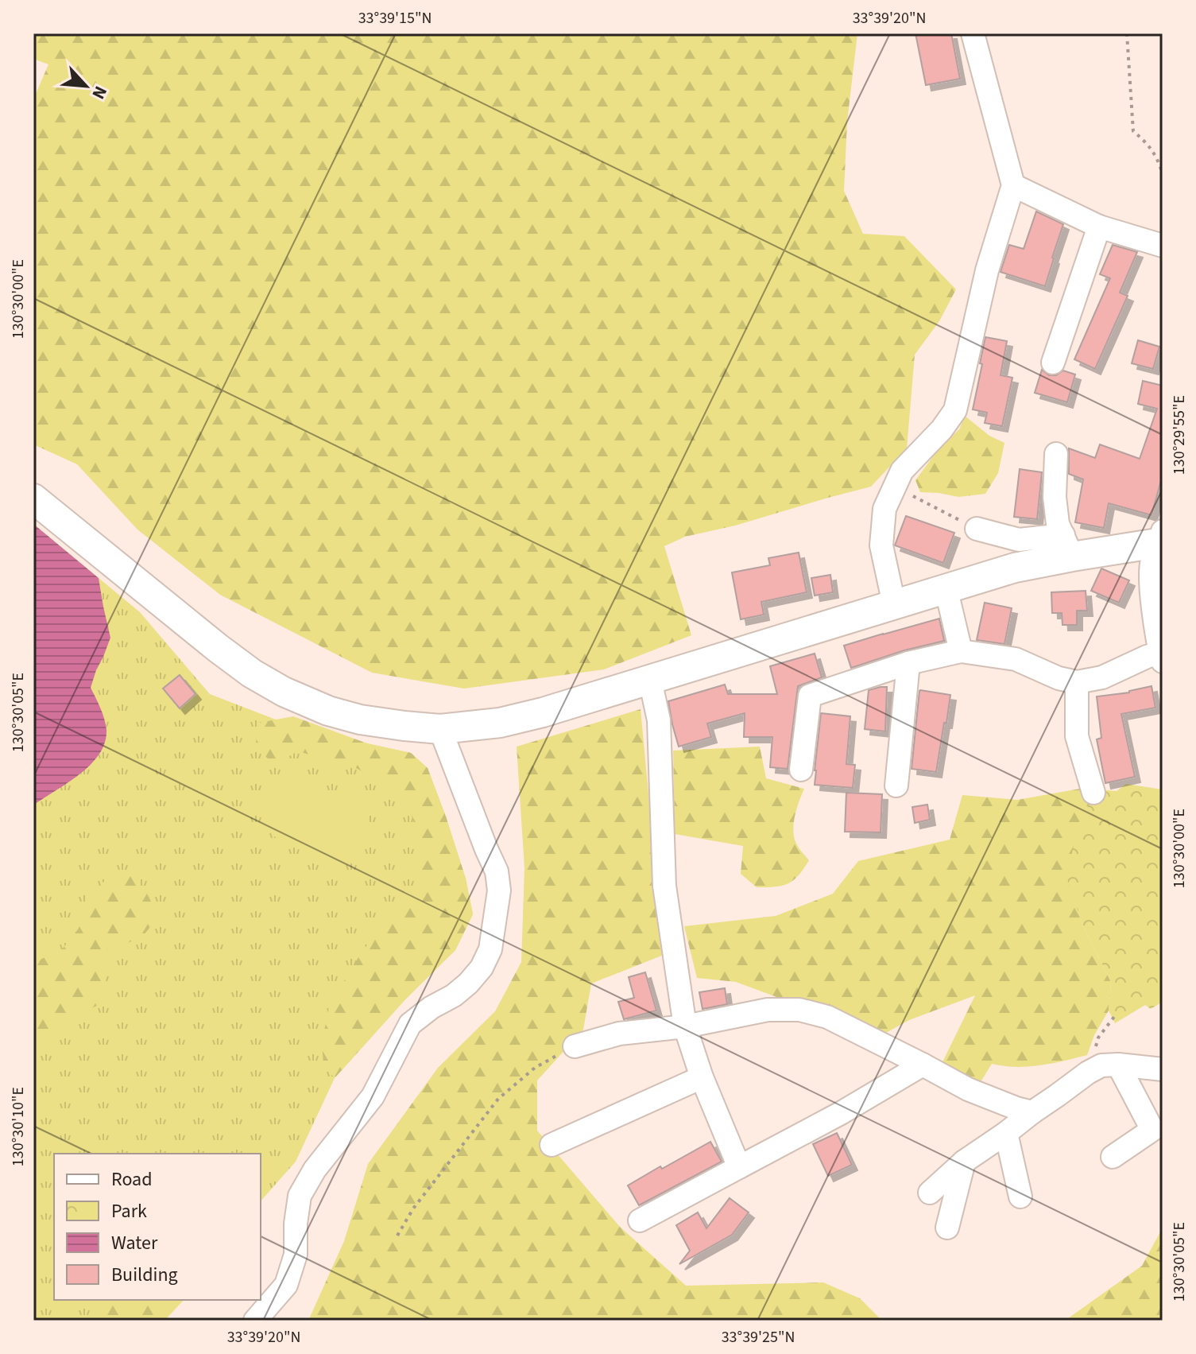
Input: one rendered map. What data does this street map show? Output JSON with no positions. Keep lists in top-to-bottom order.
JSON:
{
  "legend": [
    "Road",
    "Park",
    "Water",
    "Building"
  ],
  "north": "bottom right",
  "coordinates": [
    "33°39'15\"N",
    "33°39'20\"N",
    "130°30'00\"E",
    "130°29'55\"E",
    "130°30'05\"E",
    "130°30'10\"E",
    "33°39'25\"N"
  ]
}
